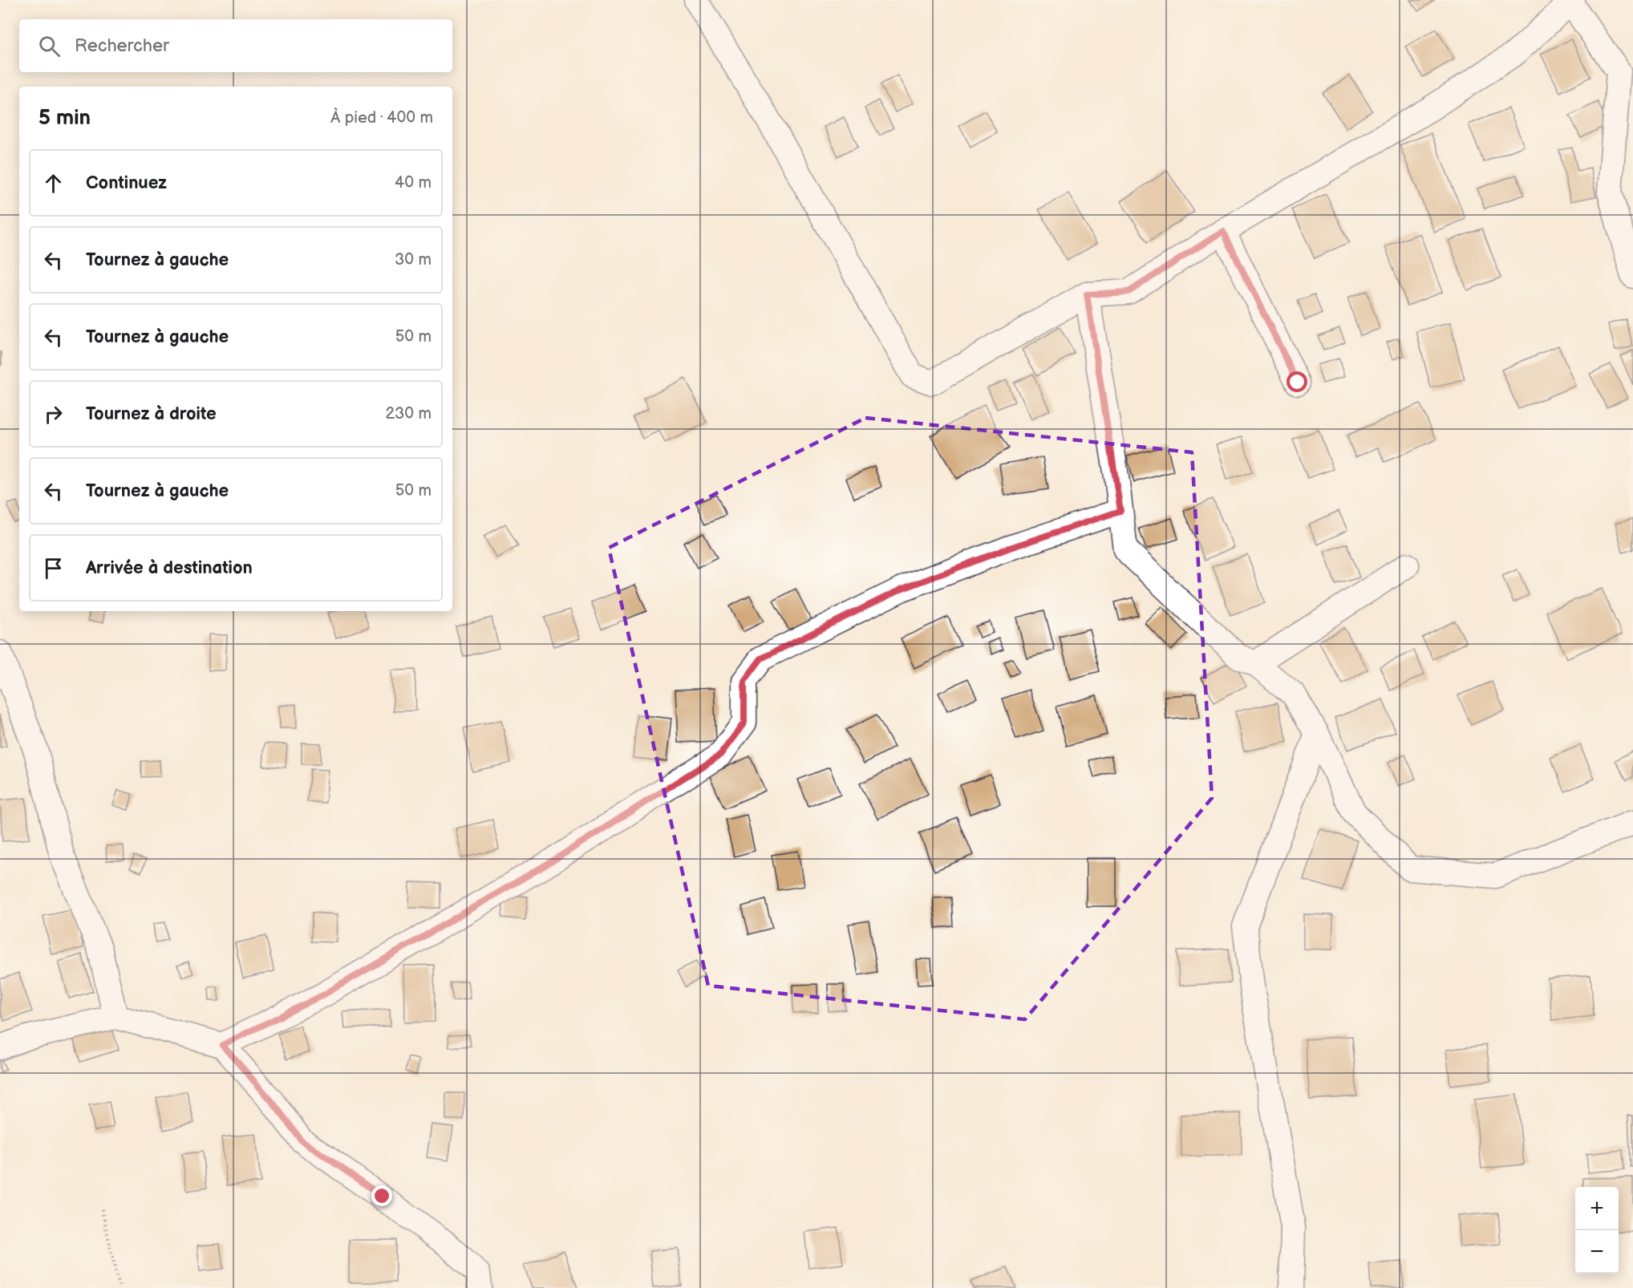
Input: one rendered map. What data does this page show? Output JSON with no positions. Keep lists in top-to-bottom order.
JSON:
{
  "page": {
    "search": "Rechercher",
    "heading": ["5 min", "À pied · 400 m"],
    "list": [
      ["Continuez", "40 m"],
      ["Tournez à gauche", "30 m"],
      ["Tournez à gauche", "50 m"],
      ["Tournez à droite", "230 m"],
      ["Tournez à gauche", "50 m"],
      "Arrivée à destination"
    ],
    "map_buttons": ["+", "−"]
  }
}
